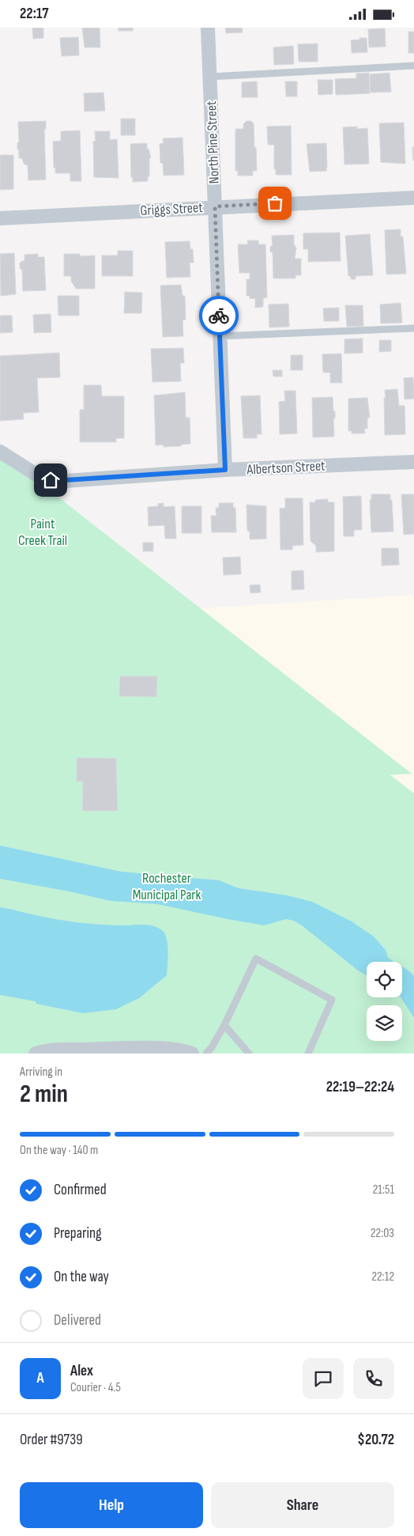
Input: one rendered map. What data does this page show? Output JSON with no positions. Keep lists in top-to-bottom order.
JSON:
{
  "streets": {
    "street": ["North Pine Street", "Griggs Street", "Albertson Street"]
  },
  "crossings": [
    ["North Pine Street", "Griggs Street"],
    ["North Pine Street", "Albertson Street"]
  ],
  "parks": ["Paint Creek Trail", "Rochester Municipal Park"],
  "page": {
    "status": "22:17",
    "heading": ["2 min", "Arriving in", "22:19–22:24"],
    "panel": [
      "Alex",
      "Courier · 4.5",
      "Order #9739",
      "$20.72"
    ],
    "bar": "On the way · 140 m",
    "list": [
      ["Confirmed", "21:51"],
      ["Preparing", "22:03"],
      ["On the way", "22:12"],
      "Delivered"
    ],
    "round": "A",
    "buttons": ["Help", "Share"]
  }
}
